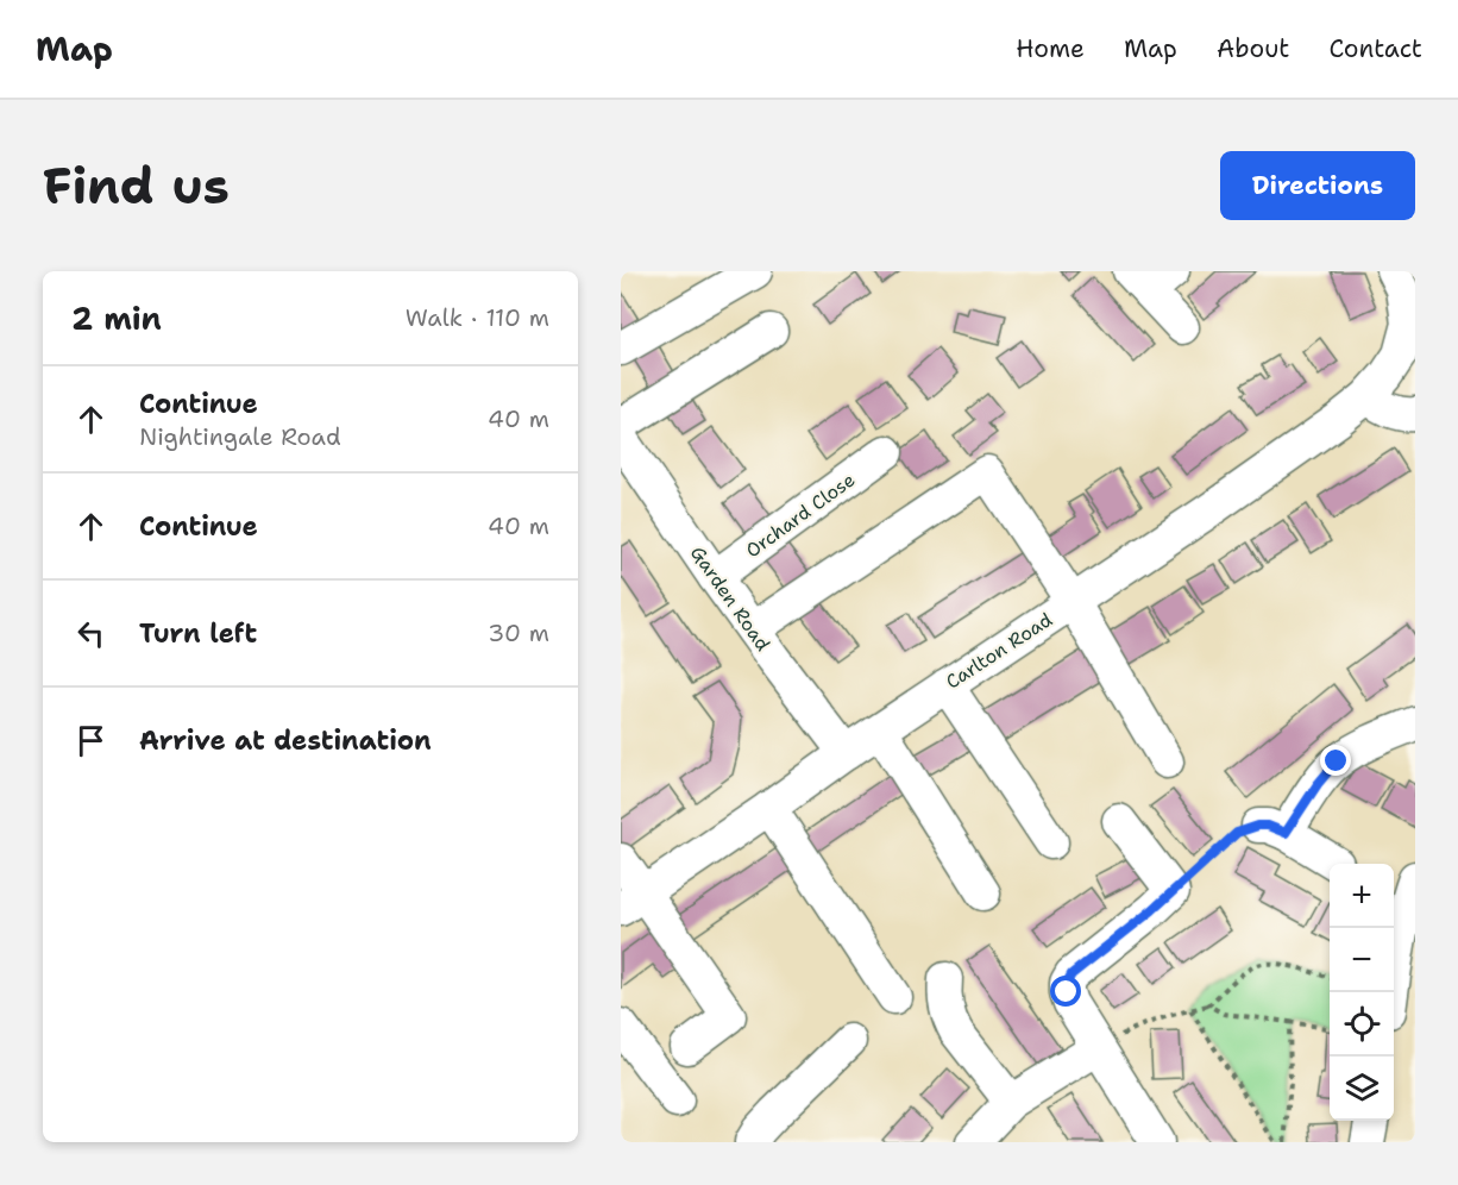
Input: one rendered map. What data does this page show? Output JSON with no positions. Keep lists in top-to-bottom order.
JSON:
{
  "streets": {
    "street": ["Orchard Close", "Garden Road", "Carlton Road"]
  },
  "crossings": [
    ["Orchard Close", "Garden Road"],
    ["Garden Road", "Carlton Road"]
  ],
  "page": {
    "header": "Map",
    "nav": [
      "Home",
      "Map",
      "About",
      "Contact"
    ],
    "buttons": "Directions",
    "title": "Find us",
    "heading": ["2 min", "Walk · 110 m"],
    "list": [
      ["Continue", "Nightingale Road", "40 m"],
      ["Continue", "40 m"],
      ["Turn left", "30 m"],
      "Arrive at destination"
    ],
    "map_buttons": ["+", "−"]
  }
}
